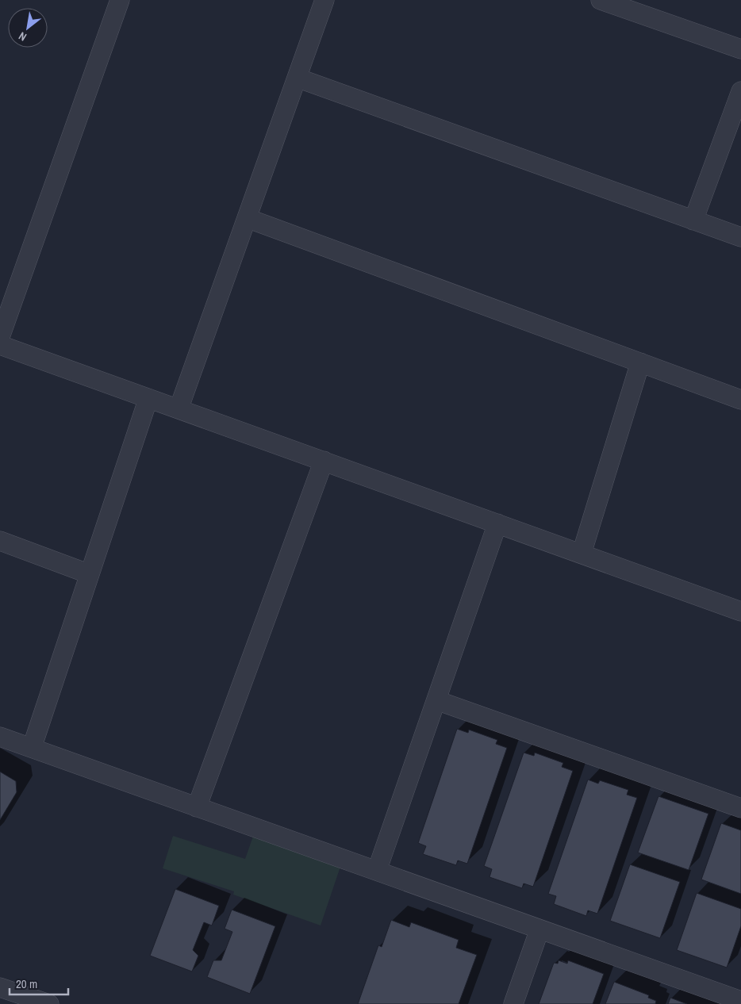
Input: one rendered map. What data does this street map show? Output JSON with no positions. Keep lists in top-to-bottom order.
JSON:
{
  "scale_bar": "20 m",
  "north": "bottom left"
}
